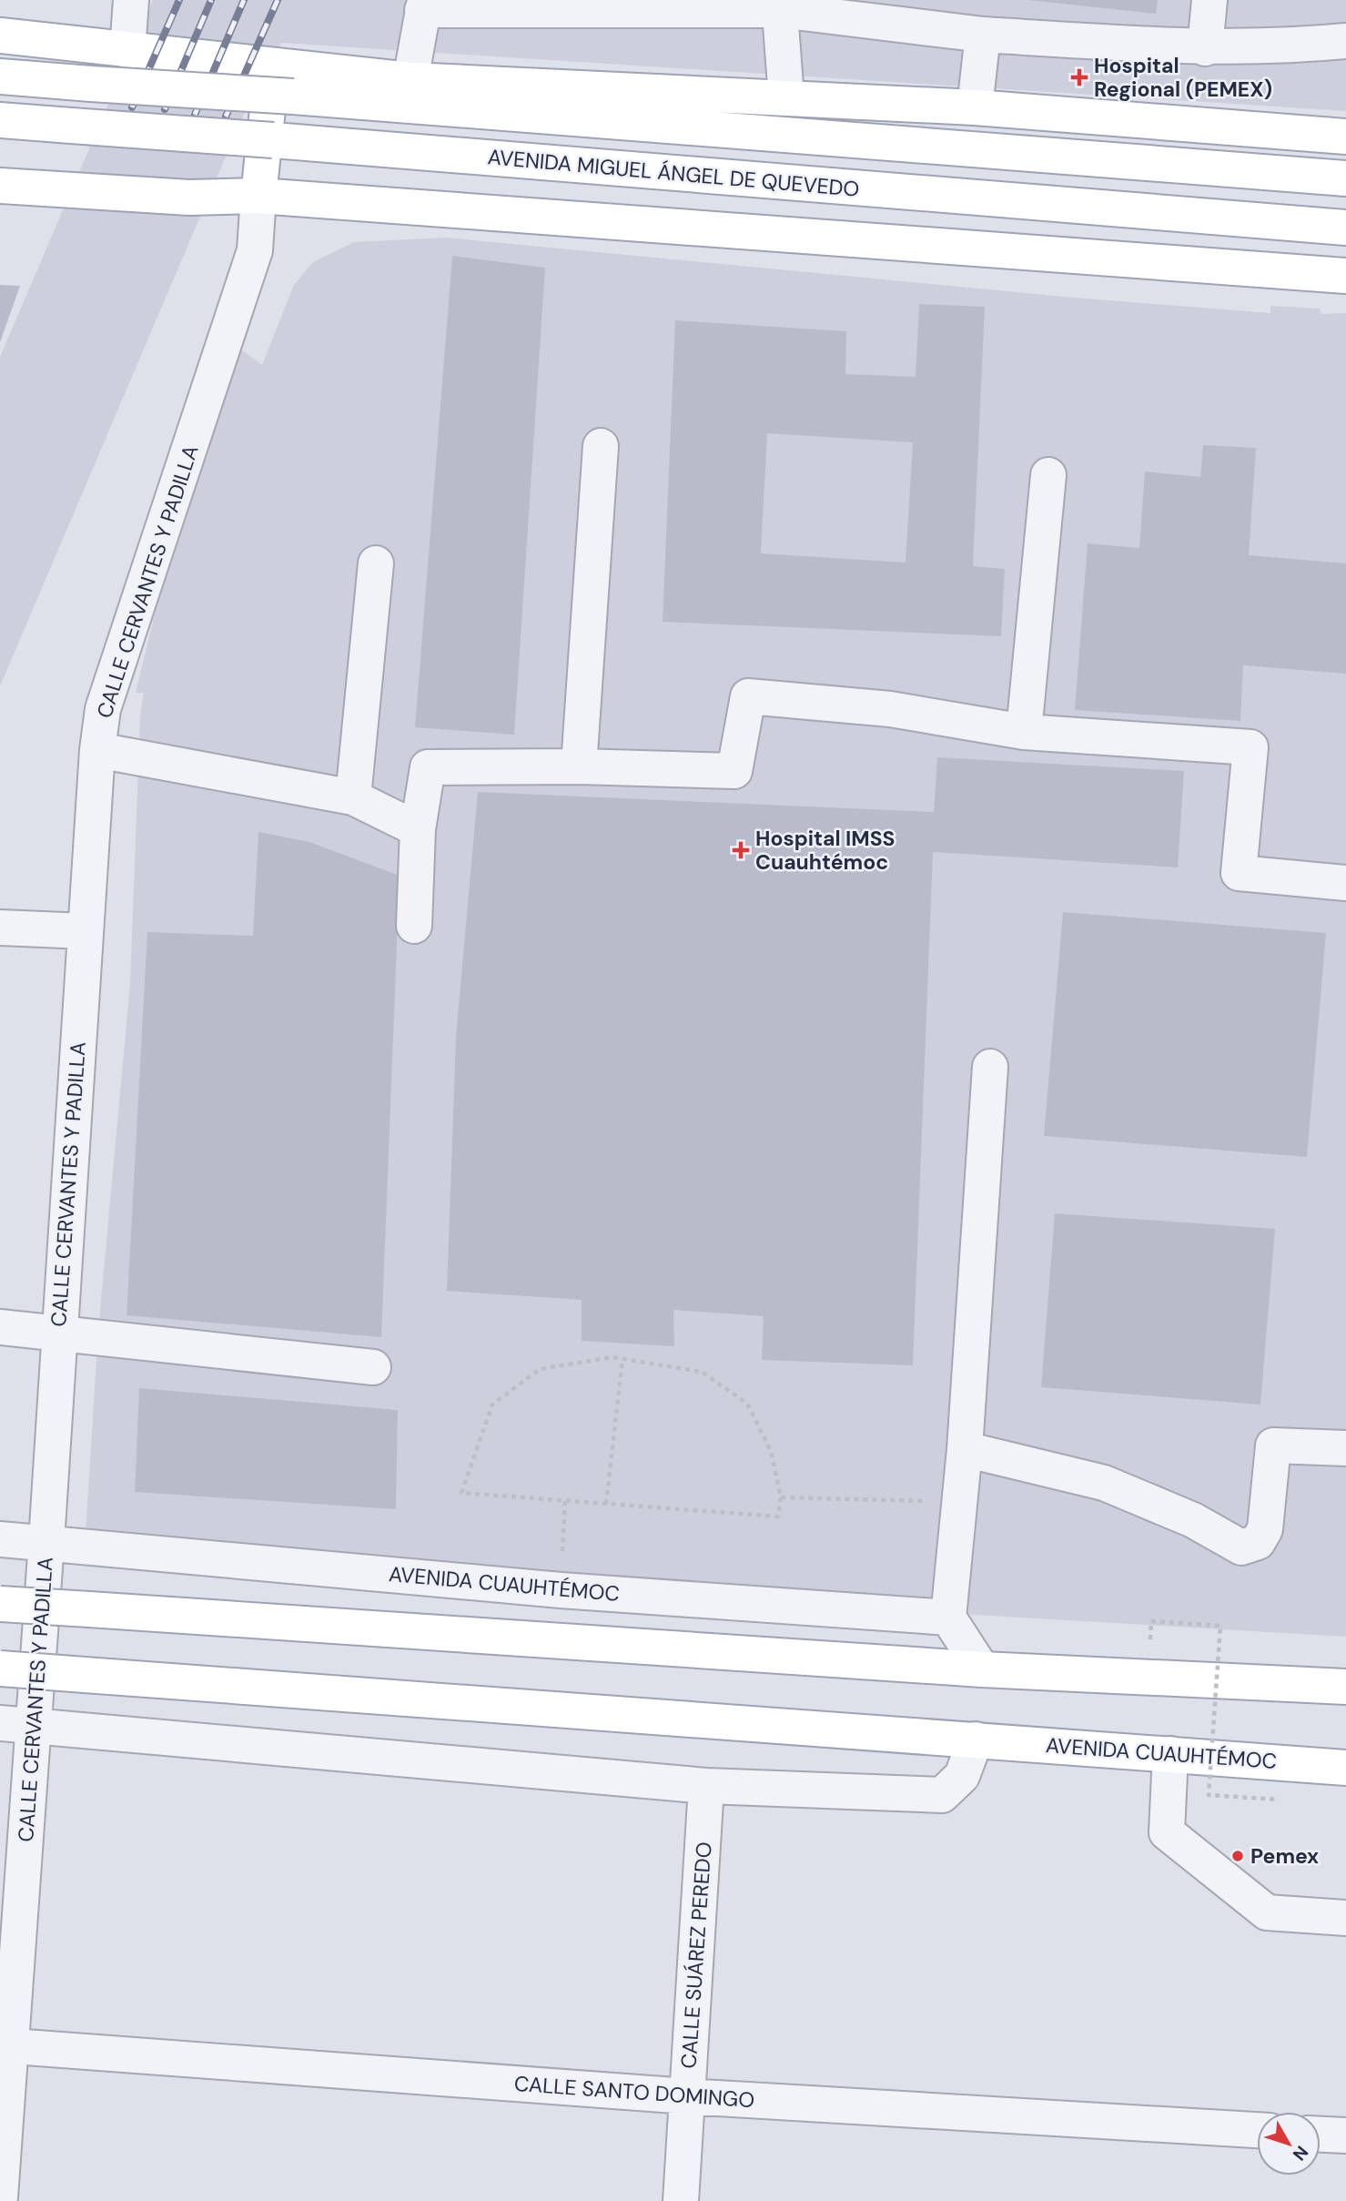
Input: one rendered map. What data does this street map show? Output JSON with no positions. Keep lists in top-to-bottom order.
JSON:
{
  "streets": {
    "main road": ["AVENIDA MIGUEL ÁNGEL DE QUEVEDO", "AVENIDA CUAUHTÉMOC"],
    "street": ["CALLE CERVANTES Y PADILLA", "CALLE SUÁREZ PEREDO", "CALLE SANTO DOMINGO"]
  },
  "crossings": [
    ["CALLE CERVANTES Y PADILLA", "AVENIDA CUAUHTÉMOC"],
    ["CALLE CERVANTES Y PADILLA", "CALLE SANTO DOMINGO"],
    ["CALLE SUÁREZ PEREDO", "CALLE SANTO DOMINGO"]
  ],
  "places": {
    "health": ["Hospital Regional (PEMEX)", "Hospital IMSS Cuauhtémoc"],
    "other": ["Pemex"]
  },
  "north": "bottom right"
}
